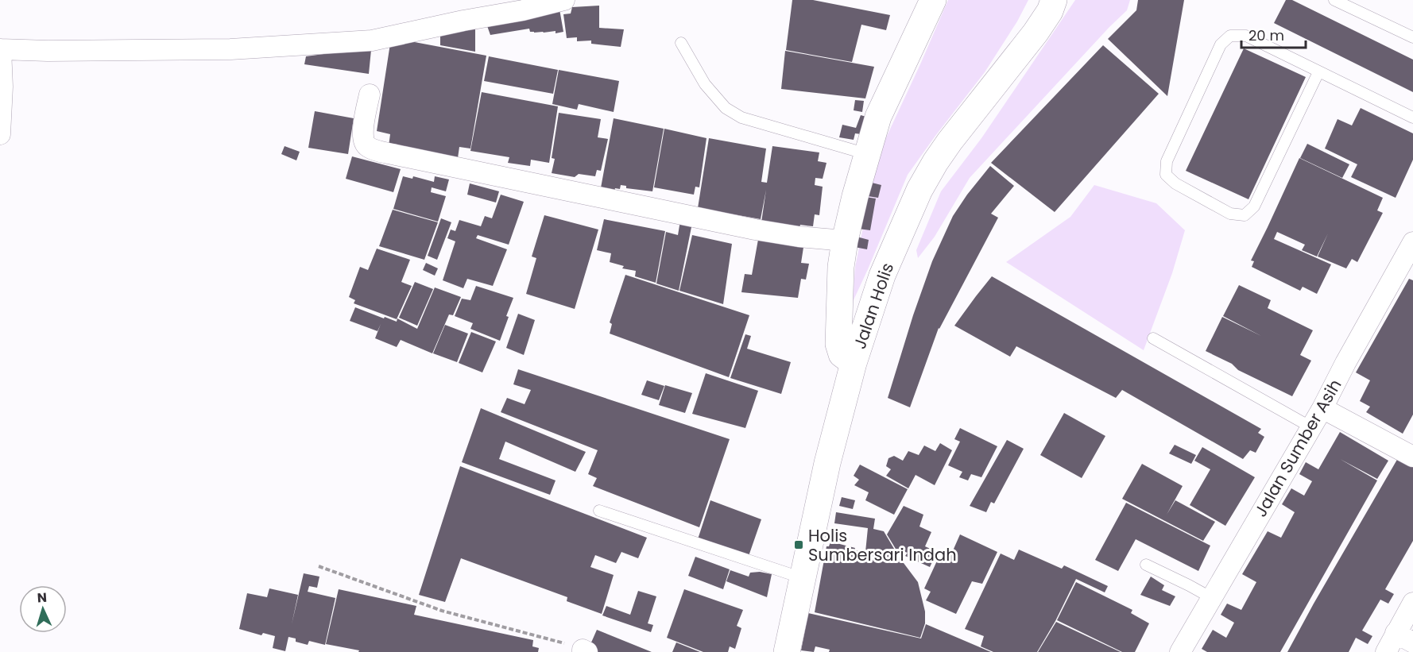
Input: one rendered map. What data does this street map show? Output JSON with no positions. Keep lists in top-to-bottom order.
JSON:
{
  "streets": {
    "street": ["Jalan Holis", "Jalan Sumber Asih"]
  },
  "places": {
    "transit": ["Holis Sumbersari Indah"]
  },
  "scale_bar": "20 m",
  "north": "top"
}
